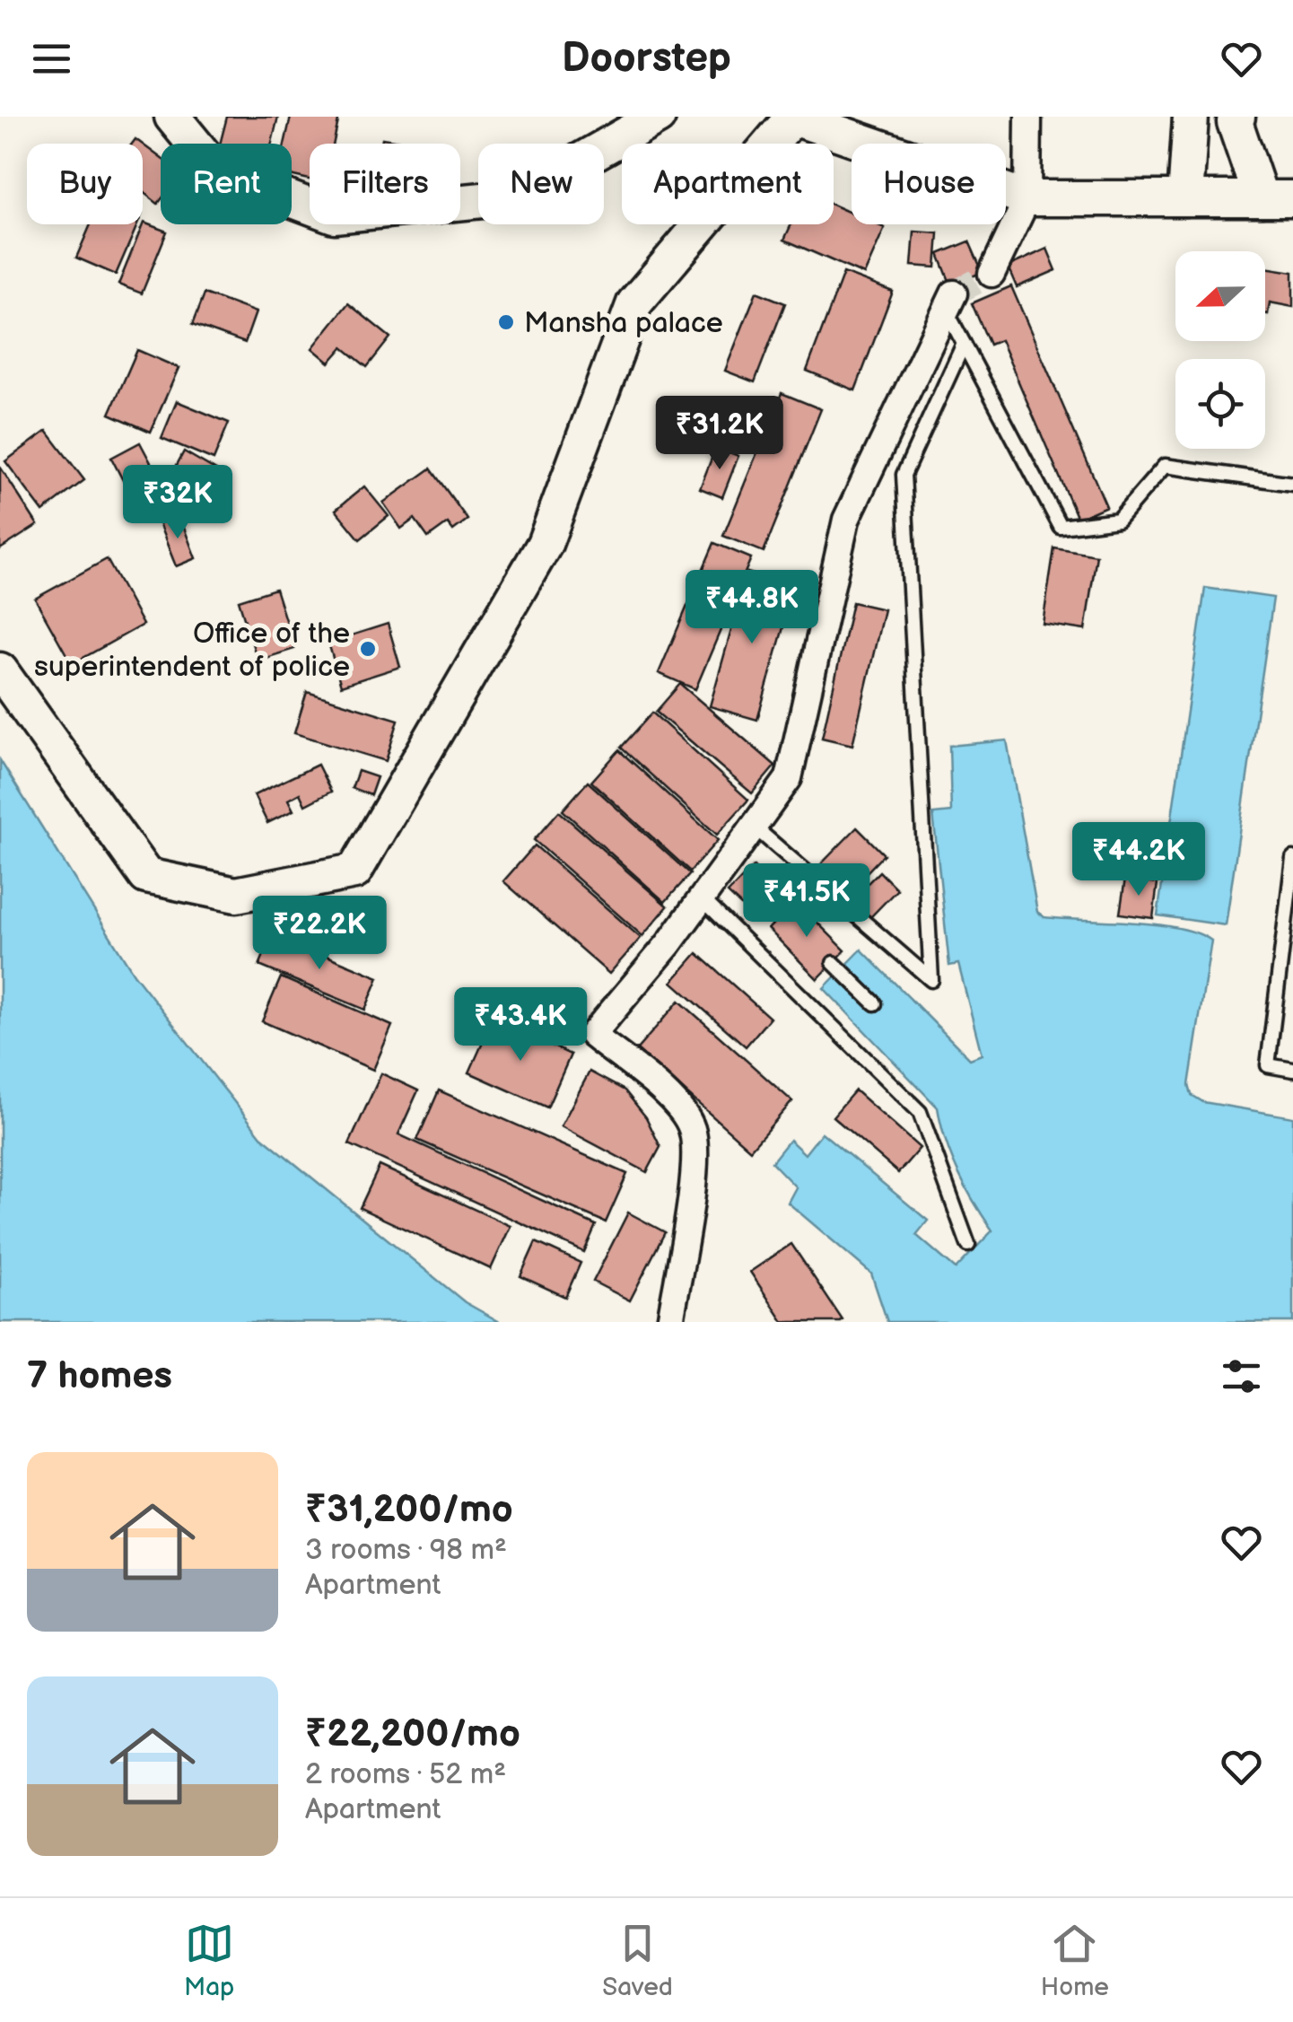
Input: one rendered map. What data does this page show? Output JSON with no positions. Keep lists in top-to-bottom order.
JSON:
{
  "places": ["Mansha palace", "Office of the superintendent of police"],
  "north": "left",
  "page": {
    "header": "Doorstep",
    "chip": [
      "Buy",
      "Rent",
      "Filters",
      "New",
      "Apartment",
      "House"
    ],
    "price": [
      "₹31.2K",
      "₹32K",
      "₹44.8K",
      "₹44.2K",
      "₹41.5K",
      "₹22.2K",
      "₹43.4K"
    ],
    "heading": "7 homes",
    "list": [
      {
        "name": "₹31,200/mo",
        "note": "3 rooms · 98 m² · Apartment"
      },
      {
        "name": "₹22,200/mo",
        "note": "2 rooms · 52 m² · Apartment"
      }
    ],
    "tabs": ["Map", "Saved", "Home"]
  }
}
